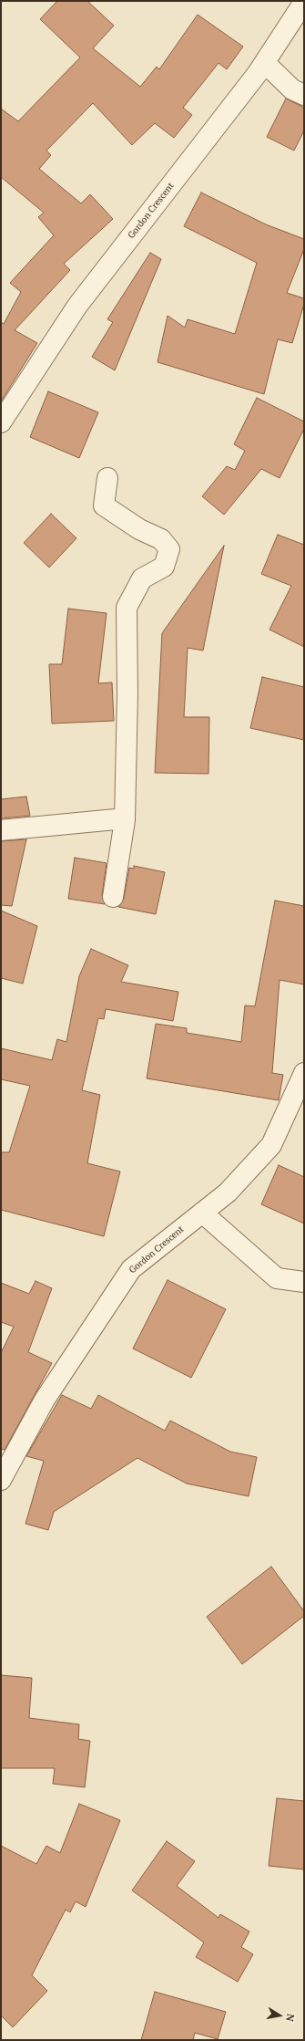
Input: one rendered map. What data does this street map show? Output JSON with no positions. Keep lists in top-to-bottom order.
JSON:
{
  "streets": {
    "street": ["Gordon Crescent"]
  },
  "north": "right"
}
